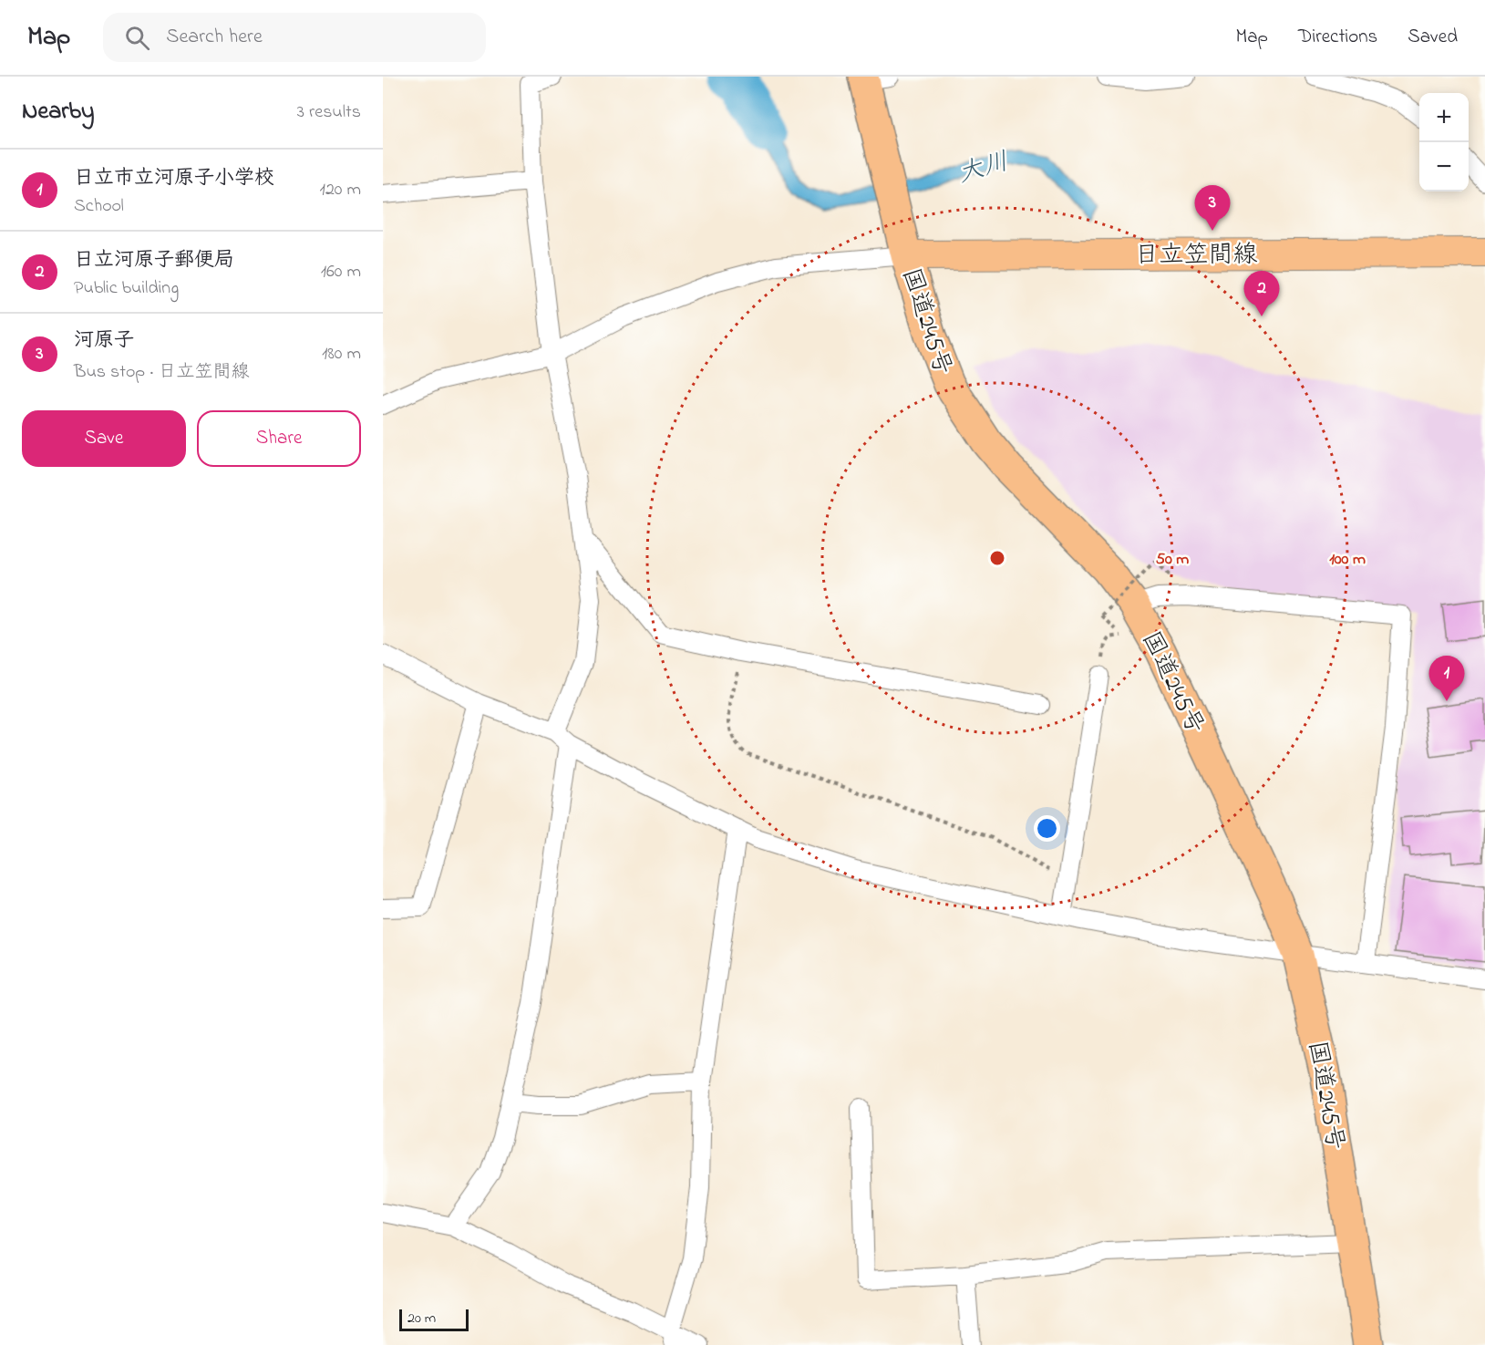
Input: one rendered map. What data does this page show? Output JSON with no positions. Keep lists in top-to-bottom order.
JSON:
{
  "streets": {
    "highway": ["国道245号"],
    "main road": ["日立笠間線"]
  },
  "crossings": [
    ["日立笠間線", "国道245号"]
  ],
  "water": ["大川"],
  "scale_bar": "20 m",
  "page": {
    "header": "Map",
    "search": "Search here",
    "nav": ["Map", "Directions", "Saved"],
    "heading": ["Nearby", "3 results"],
    "map_buttons": ["+", "−"],
    "list": [
      {
        "mark": "1",
        "name": "日立市立河原子小学校",
        "note": "School",
        "value": "120 m"
      },
      {
        "mark": "2",
        "name": "日立河原子郵便局",
        "note": "Public building",
        "value": "160 m"
      },
      {
        "mark": "3",
        "name": "河原子",
        "note": "Bus stop · 日立笠間線",
        "value": "180 m"
      }
    ],
    "pins": ["3", "2", "1"],
    "buttons": ["Save", "Share"],
    "scale": "20 m"
  },
  "rings": ["50 m", "100 m"]
}
